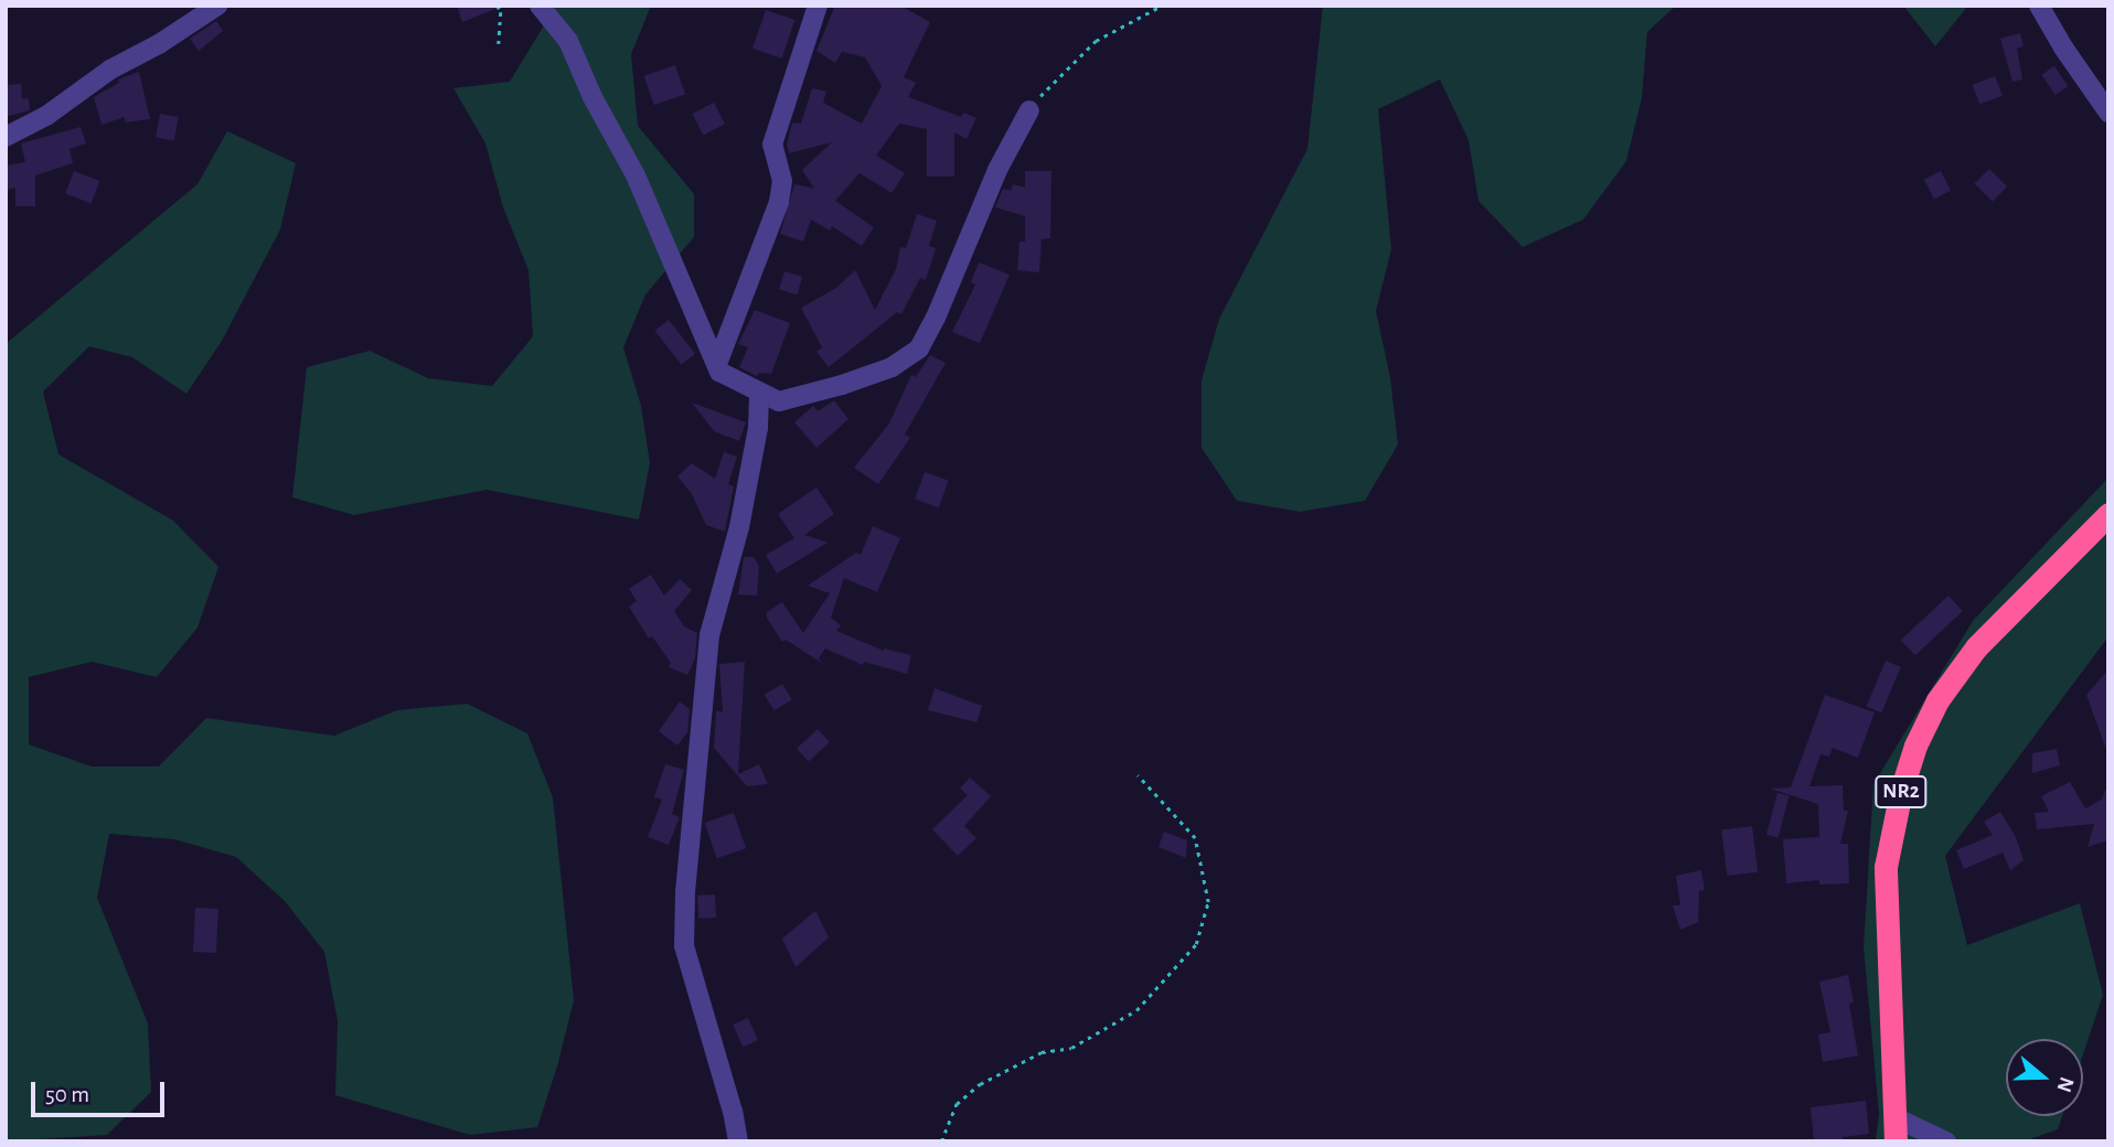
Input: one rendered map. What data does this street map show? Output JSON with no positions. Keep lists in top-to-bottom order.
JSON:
{
  "streets": {
    "highway": ["NR2"]
  },
  "scale_bar": "50 m",
  "north": "right"
}
